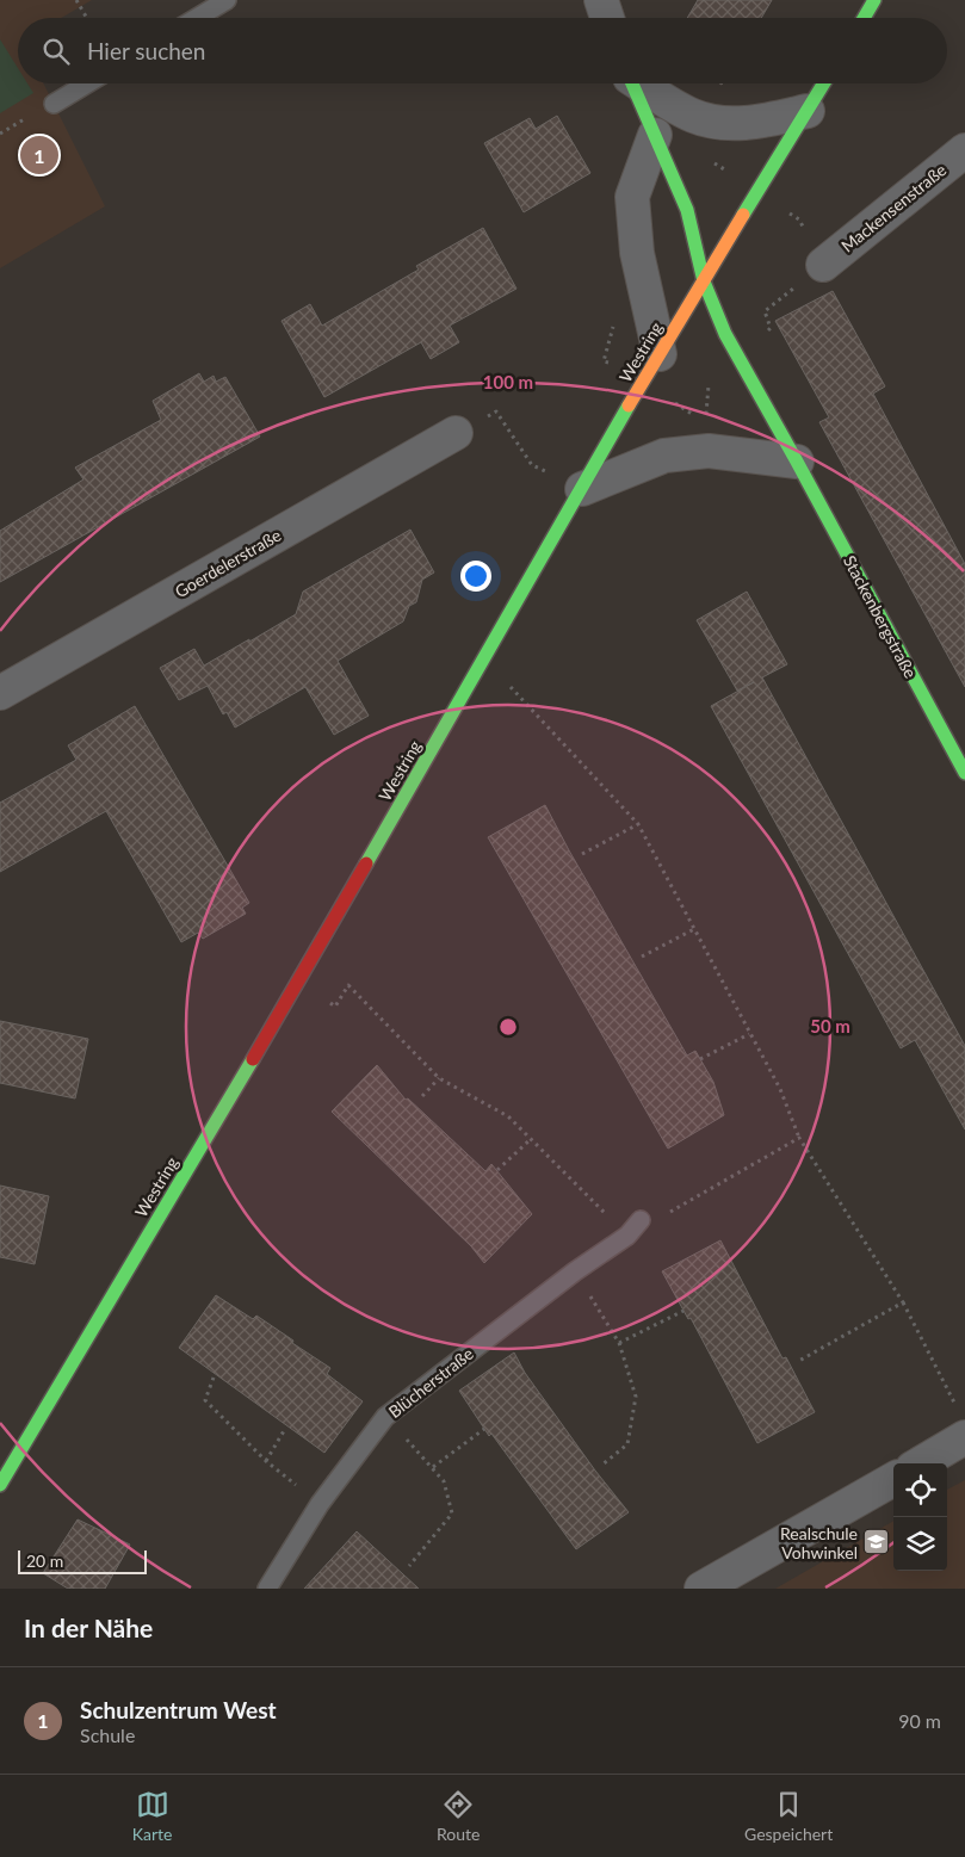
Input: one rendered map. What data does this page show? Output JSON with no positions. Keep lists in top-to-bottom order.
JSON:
{
  "streets": {
    "main road": ["Westring", "Stackenbergstraße"],
    "street": ["Mackensenstraße", "Goerdelerstraße"],
    "lane": ["Blücherstraße"]
  },
  "crossings": [
    ["Westring", "Stackenbergstraße"]
  ],
  "places": {
    "school or university": ["Realschule Vohwinkel"]
  },
  "scale_bar": "20 m",
  "page": {
    "search": "Hier suchen",
    "pins": "1",
    "scale": "20 m",
    "heading": "In der Nähe",
    "list": [
      {
        "mark": "1",
        "name": "Schulzentrum West",
        "note": "Schule",
        "value": "90 m"
      }
    ],
    "nav": ["Karte", "Route", "Gespeichert"]
  },
  "rings": ["100 m", "50 m"]
}
